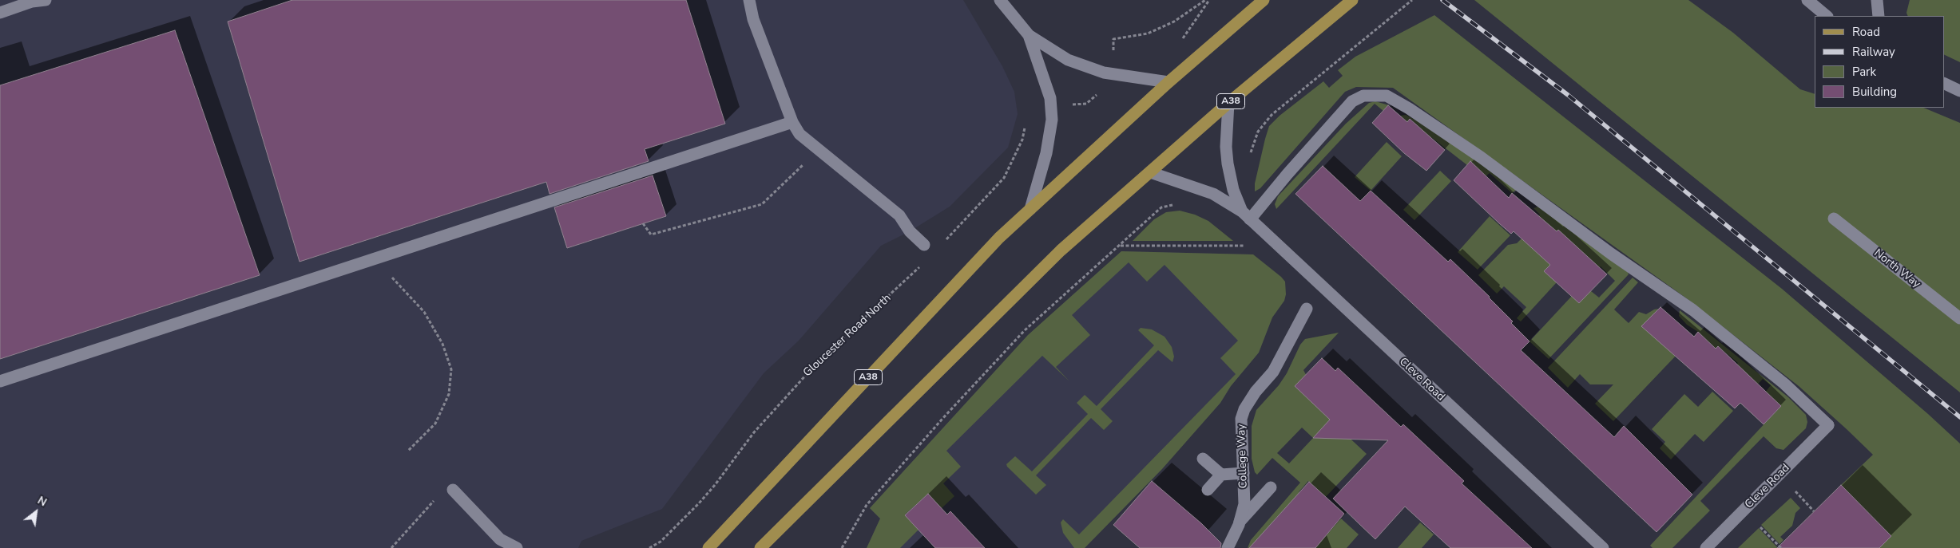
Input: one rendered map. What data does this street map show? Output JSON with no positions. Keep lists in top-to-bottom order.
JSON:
{
  "streets": {
    "main road": ["A38"],
    "street": ["North Way", "Cleve Road", "College Way"],
    "path": ["Gloucester Road North"]
  },
  "crossings": [
    ["A38", "Cleve Road"]
  ],
  "legend": [
    "Road",
    "Railway",
    "Park",
    "Building"
  ],
  "north": "top right"
}
